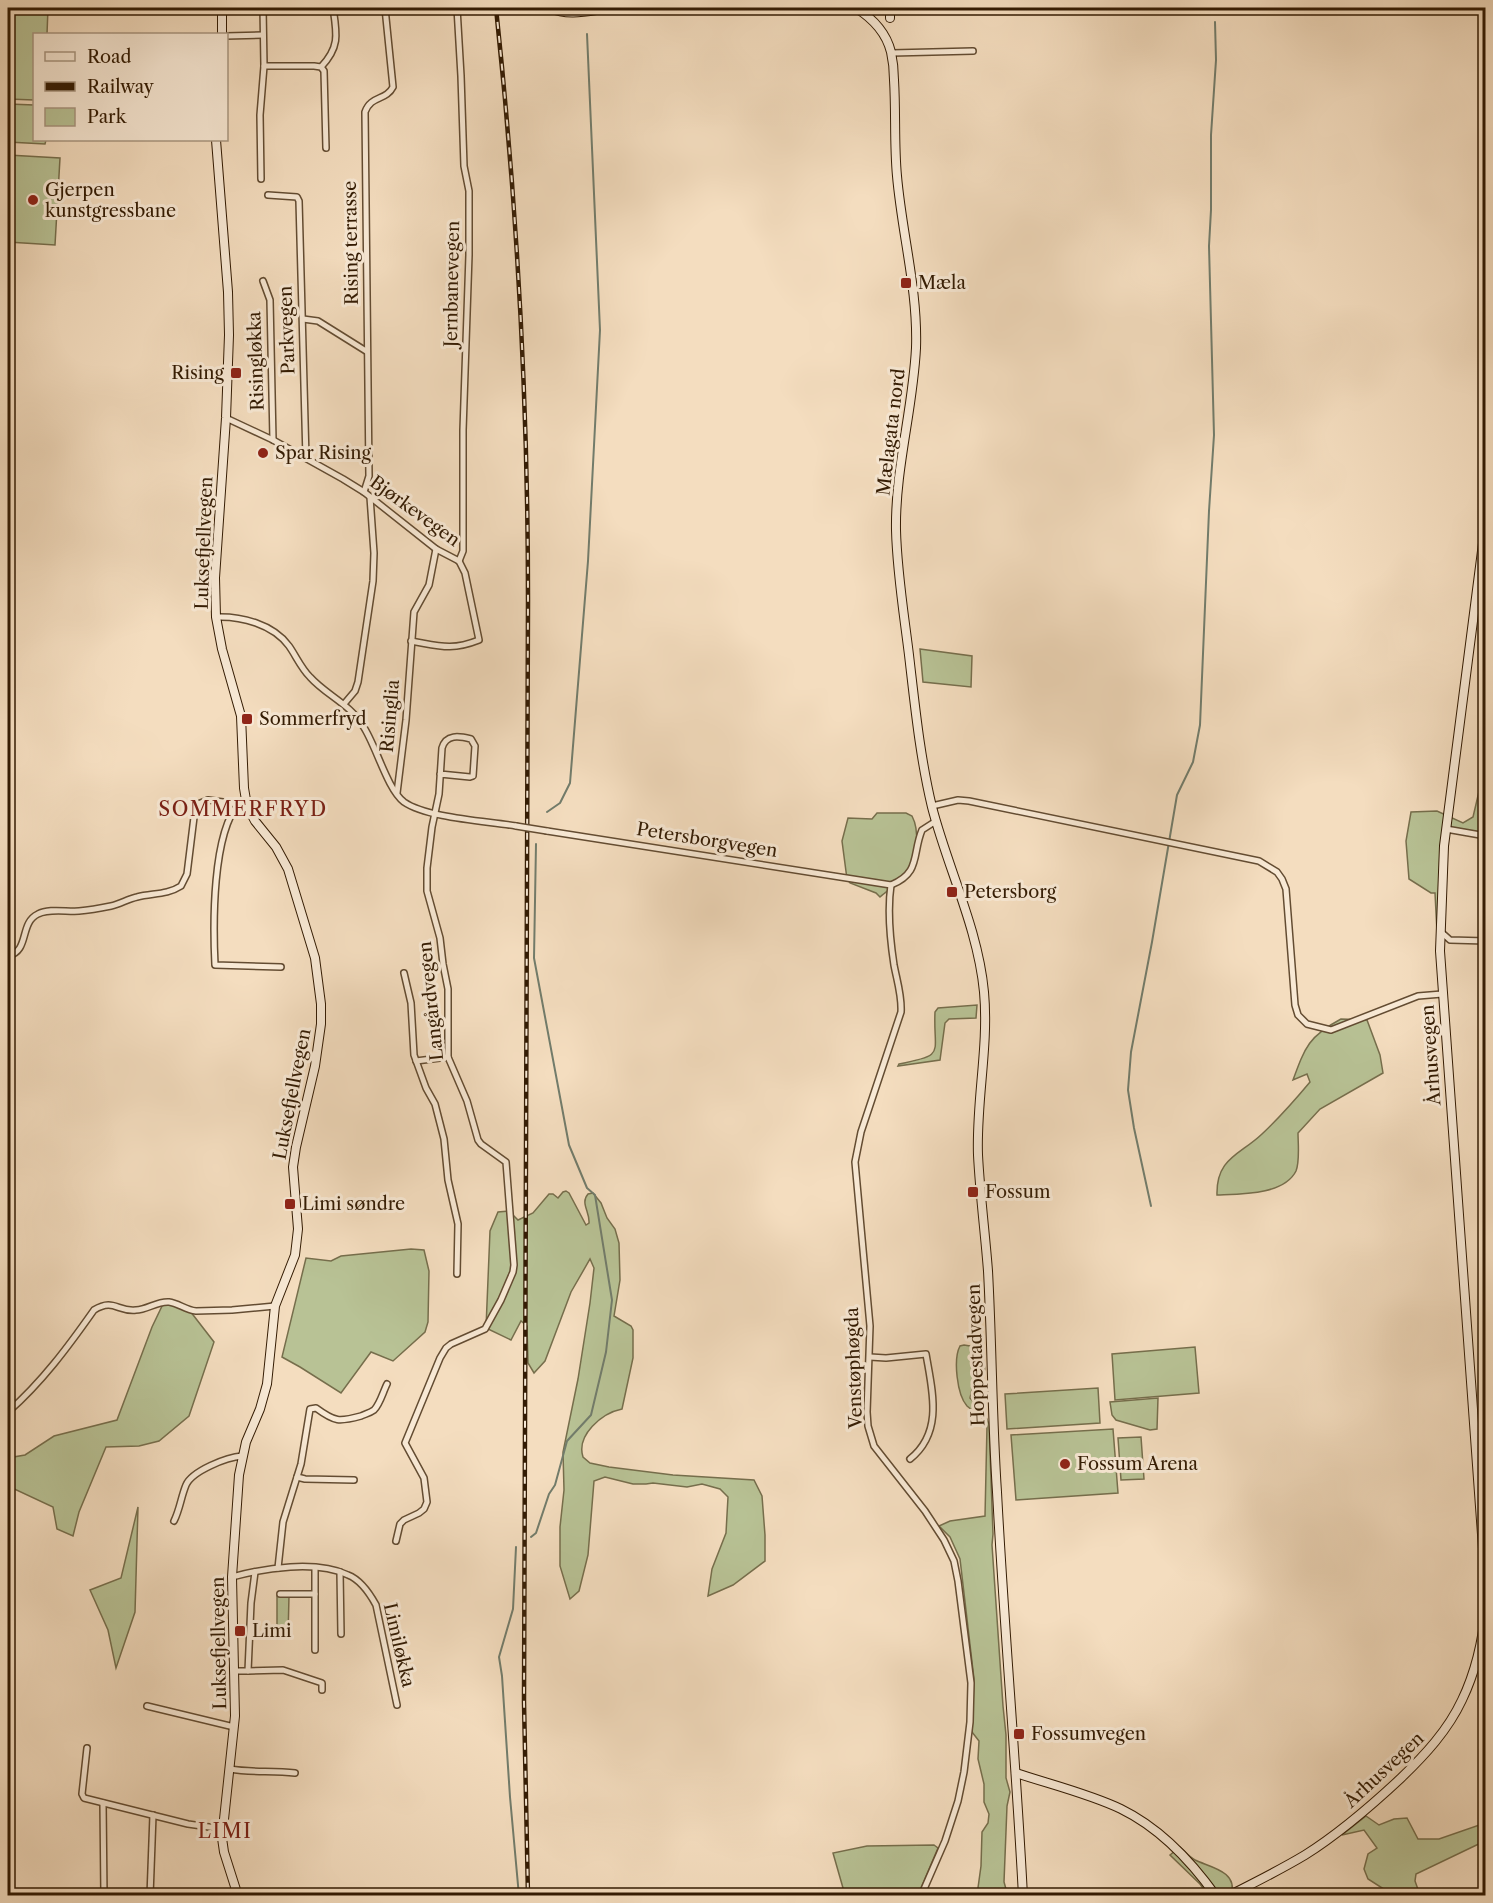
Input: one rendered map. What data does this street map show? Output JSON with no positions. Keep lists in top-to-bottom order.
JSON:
{
  "streets": {
    "main road": [
      "Mælagata nord",
      "Luksefjellvegen",
      "Århusvegen",
      "Hoppestadvegen"
    ],
    "street": [
      "Rising terrasse",
      "Jernbanevegen",
      "Parkvegen",
      "Risingløkka",
      "Bjørkevegen",
      "Risinglia",
      "Petersborgvegen",
      "Langårdvegen",
      "Venstøphøgda",
      "Limiløkka"
    ]
  },
  "crossings": [
    ["Rising terrasse", "Bjørkevegen"],
    ["Jernbanevegen", "Bjørkevegen"],
    ["Parkvegen", "Bjørkevegen"],
    ["Risingløkka", "Bjørkevegen"],
    ["Mælagata nord", "Hoppestadvegen"],
    ["Bjørkevegen", "Luksefjellvegen"],
    ["Bjørkevegen", "Risinglia"],
    ["Luksefjellvegen", "Limiløkka"],
    ["Risinglia", "Petersborgvegen"],
    ["Petersborgvegen", "Langårdvegen"],
    ["Petersborgvegen", "Venstøphøgda"]
  ],
  "districts": ["SOMMERFRYD", "LIMI"],
  "places": {
    "other": ["Gjerpen kunstgressbane", "Spar Rising", "Fossum Arena"],
    "transit": [
      "Mæla",
      "Rising",
      "Sommerfryd",
      "Petersborg",
      "Fossum",
      "Limi søndre",
      "Limi",
      "Fossumvegen"
    ]
  },
  "legend": ["Road", "Railway", "Park"]
}
